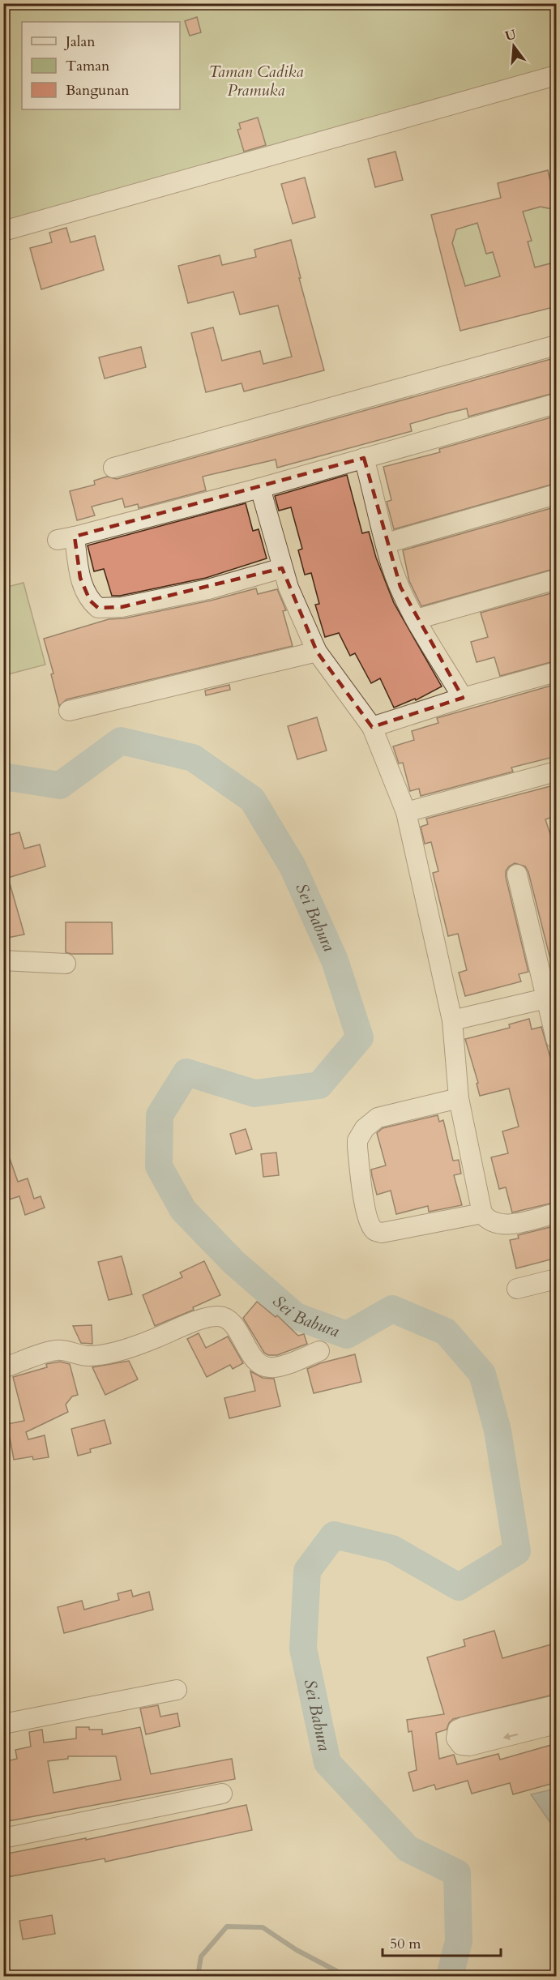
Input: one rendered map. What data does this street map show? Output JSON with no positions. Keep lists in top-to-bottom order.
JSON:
{
  "water": ["Sei Babura"],
  "parks": ["Taman Cadika Pramuka"],
  "legend": ["Jalan", "Taman", "Bangunan"],
  "scale_bar": "50 m",
  "north": "top"
}
